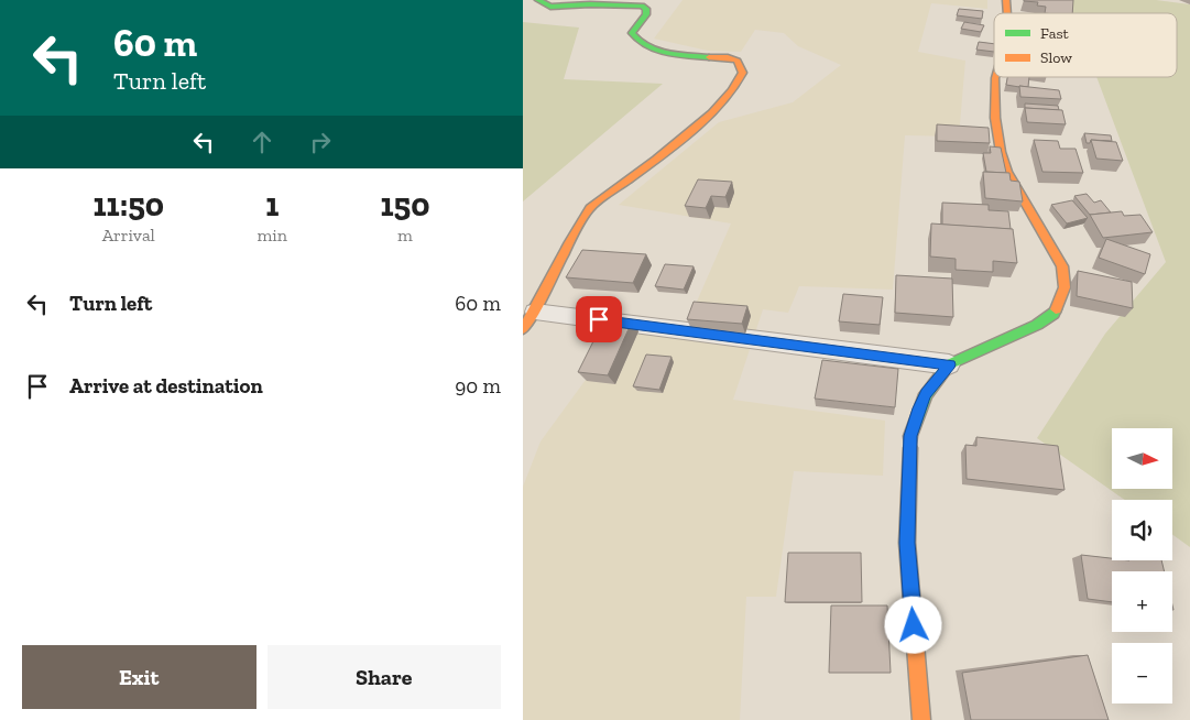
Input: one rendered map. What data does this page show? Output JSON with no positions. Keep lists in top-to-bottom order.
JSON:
{
  "legend": ["Fast", "Slow"],
  "north": "right",
  "page": {
    "turn": ["60 m", "Turn left"],
    "eta": [
      "11:50",
      "Arrival",
      "1",
      "min",
      "150",
      "m"
    ],
    "list": [
      {
        "name": "Turn left",
        "value": "60 m"
      },
      {
        "name": "Arrive at destination",
        "value": "90 m"
      }
    ],
    "map_buttons": ["+", "−"],
    "buttons": ["Exit", "Share"]
  }
}
